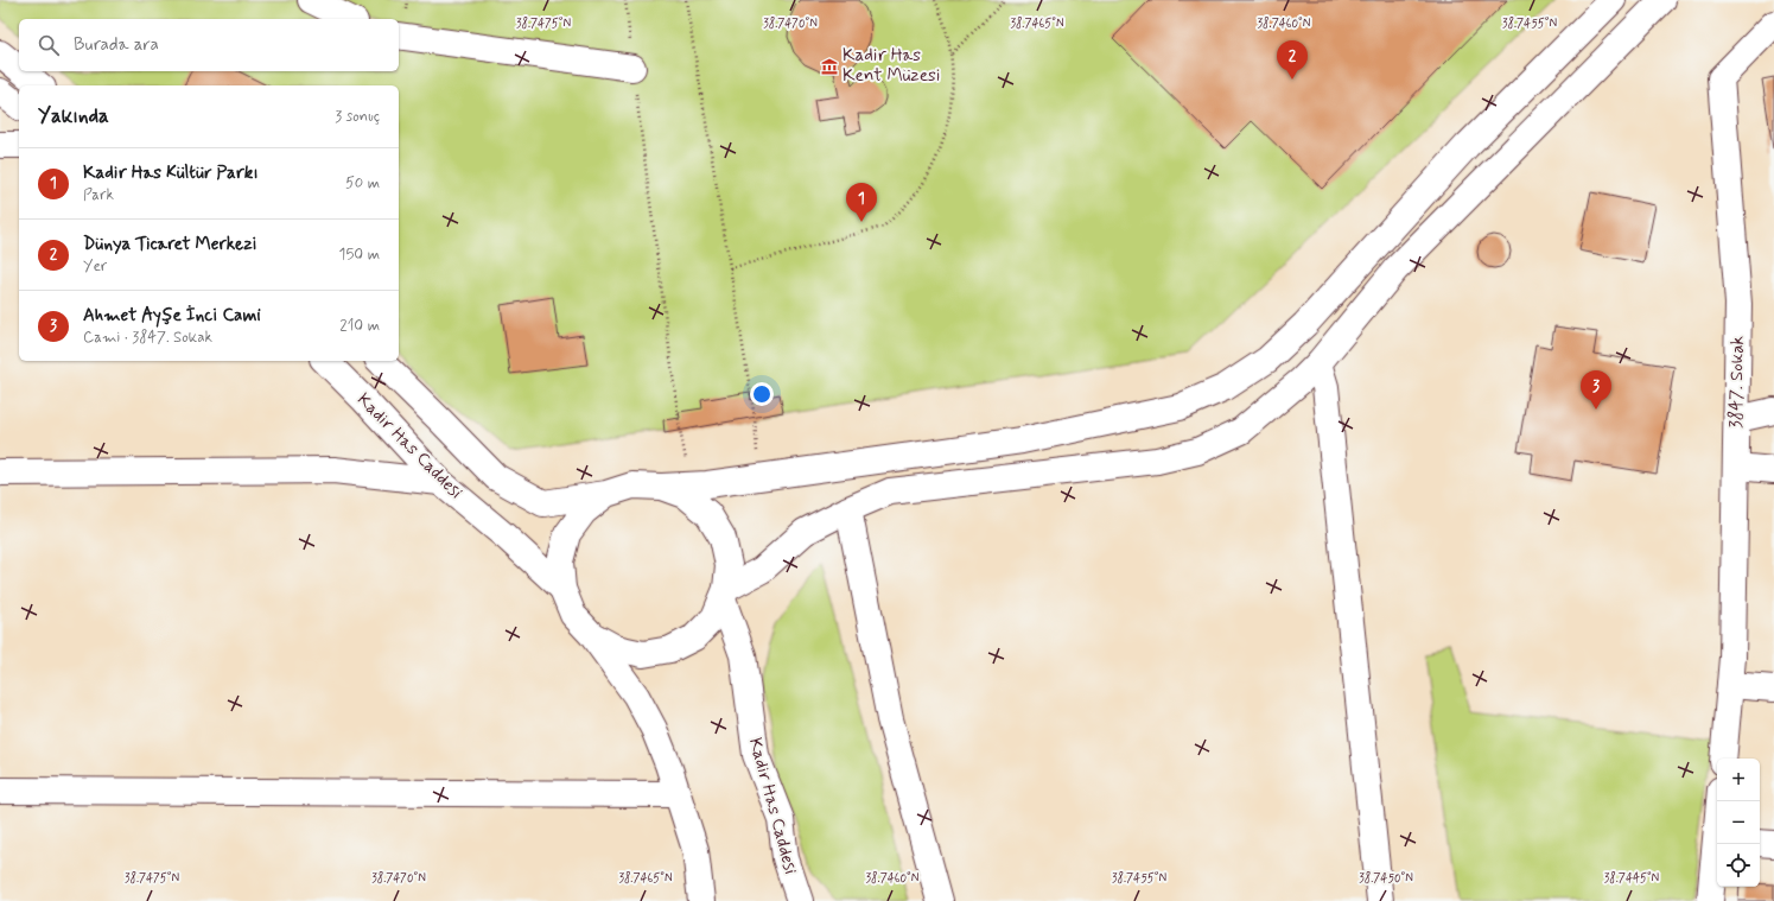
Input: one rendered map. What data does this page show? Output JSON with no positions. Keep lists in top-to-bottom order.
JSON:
{
  "streets": {
    "street": ["3847. Sokak", "Kadir Has Caddesi"]
  },
  "places": {
    "museum": ["Kadir Has Kent Müzesi"]
  },
  "page": {
    "search": "Burada ara",
    "pins": ["2", "1", "3"],
    "heading": ["Yakında", "3 sonuç"],
    "list": [
      {
        "mark": "1",
        "name": "Kadir Has Kültür Parkı",
        "note": "Park",
        "value": "50 m"
      },
      {
        "mark": "2",
        "name": "Dünya Ticaret Merkezi",
        "note": "Yer",
        "value": "150 m"
      },
      {
        "mark": "3",
        "name": "Ahmet Ayşe İnci Cami",
        "note": "Cami · 3847. Sokak",
        "value": "210 m"
      }
    ],
    "map_buttons": ["+", "−"]
  },
  "coordinates": [
    "38.7475°N",
    "38.7470°N",
    "38.7465°N",
    "38.7460°N",
    "38.7455°N",
    "38.7450°N",
    "38.7445°N"
  ]
}
